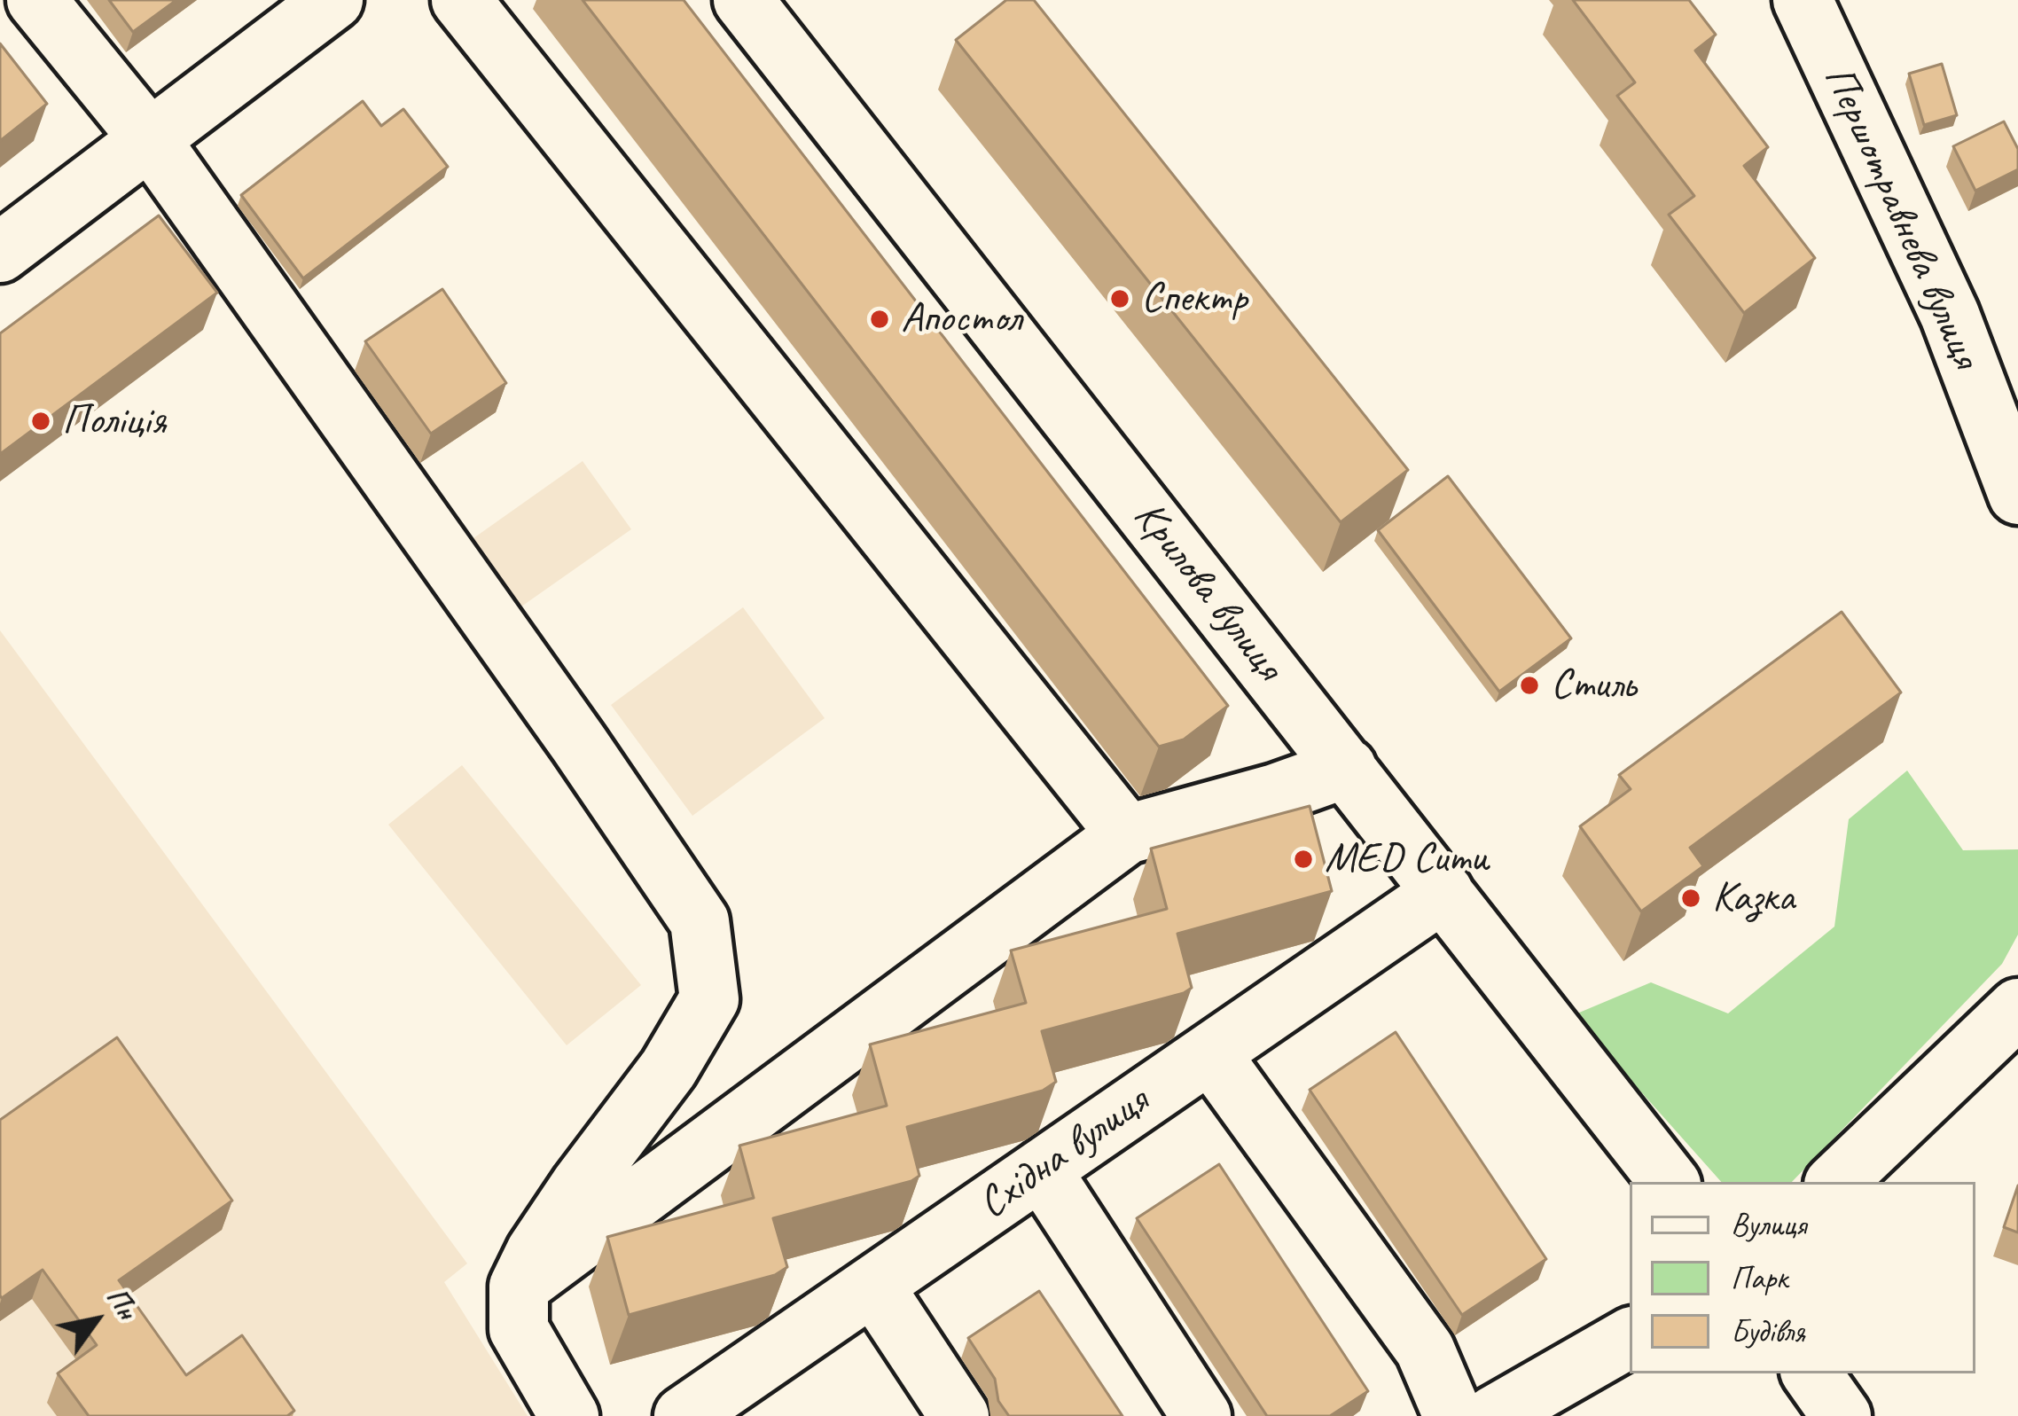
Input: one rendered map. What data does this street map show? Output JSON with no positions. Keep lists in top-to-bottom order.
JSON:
{
  "streets": {
    "street": ["Першотравнева вулиця", "Крилова вулиця", "Східна вулиця"]
  },
  "crossings": [
    ["Крилова вулиця", "Східна вулиця"]
  ],
  "places": [
    "Спектр",
    "Апостол",
    "Поліція",
    "Стиль",
    "MED Сити",
    "Казка"
  ],
  "legend": ["Вулиця", "Парк", "Будівля"],
  "north": "top right"
}
